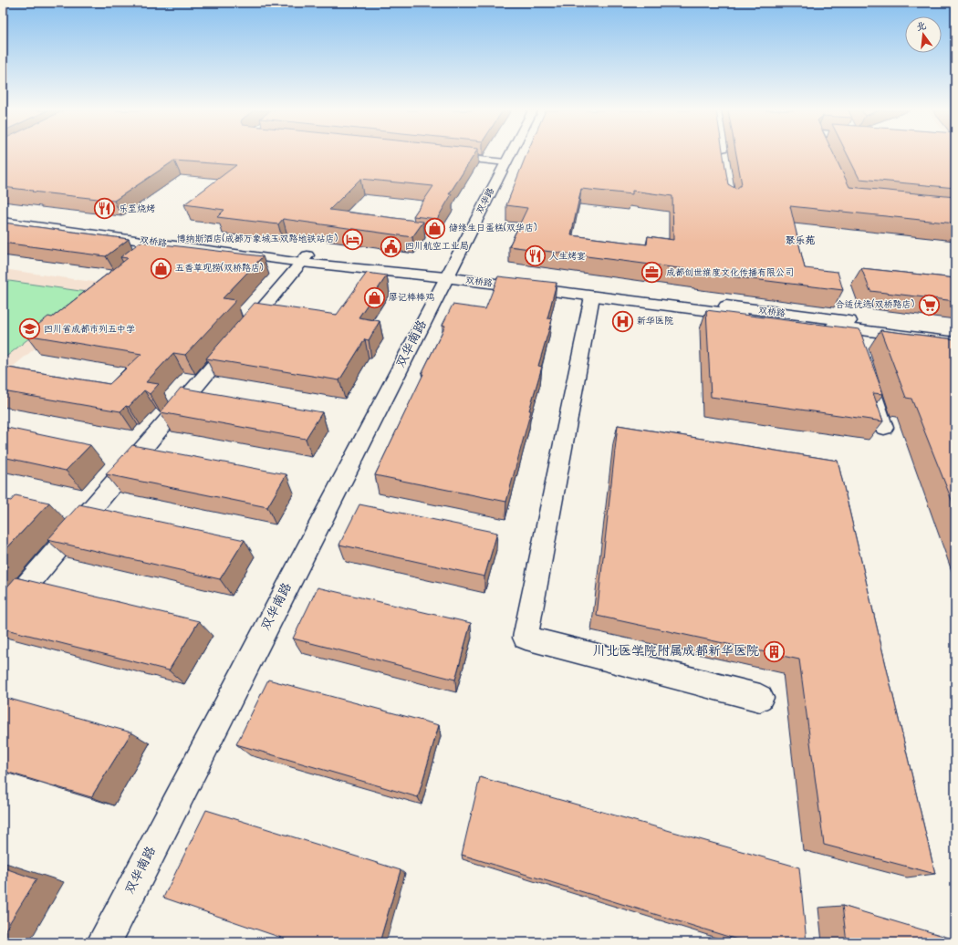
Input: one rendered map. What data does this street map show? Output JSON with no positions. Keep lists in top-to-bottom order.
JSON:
{
  "streets": {
    "street": ["双华路", "双桥路", "双华南路"]
  },
  "crossings": [
    ["双华路", "双桥路"],
    ["双华路", "双华南路"],
    ["双桥路", "双华南路"]
  ],
  "districts": ["聚乐苑"],
  "places": {
    "restaurant": ["乐至烧烤", "人生烤宴"],
    "shop": ["储缘生日蛋糕(双华店)", "五香草现捞(双桥路店)", "廖记棒棒鸡"],
    "hotel": ["博纳斯酒店(成都万象城玉双路地铁站店)"],
    "public building": ["四川航空工业局"],
    "office": ["成都创世维度文化传播有限公司"],
    "supermarket": ["合适优选(双桥路店)"],
    "hospital": ["新华医院"],
    "school or university": ["四川省成都市列五中学"],
    "building": ["川北医学院附属成都新华医院"]
  },
  "north": "top"
}
